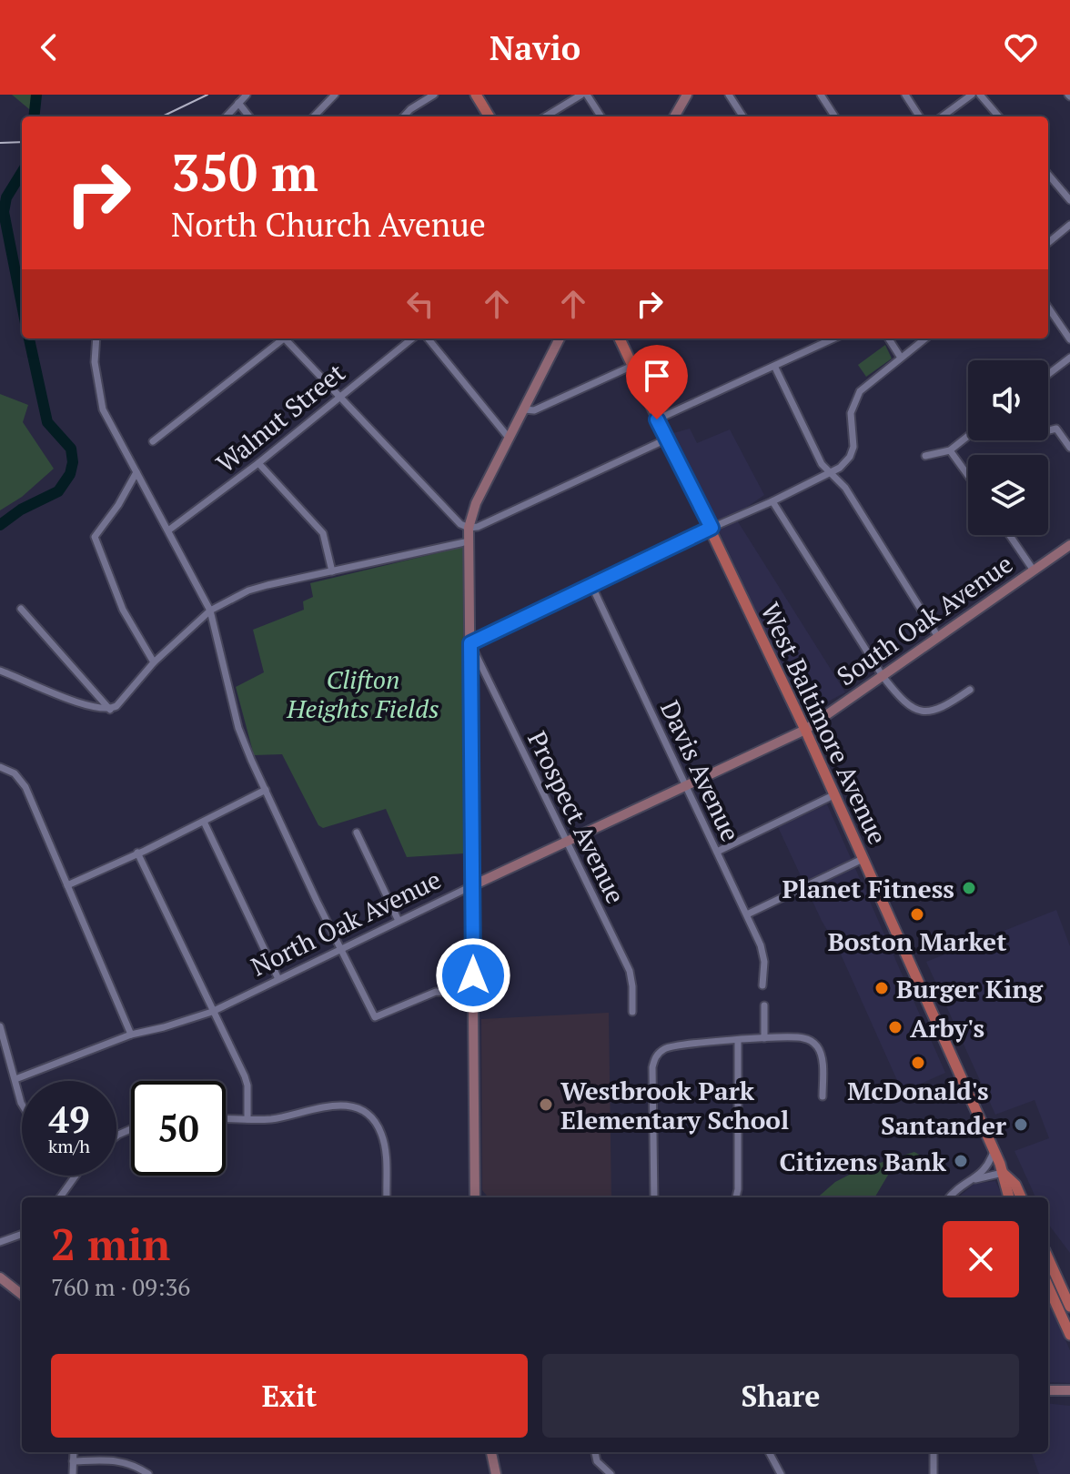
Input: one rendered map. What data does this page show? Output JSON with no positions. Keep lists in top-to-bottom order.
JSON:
{
  "streets": {
    "main road": ["South Oak Avenue", "West Baltimore Avenue", "North Oak Avenue"],
    "street": ["Walnut Street", "Davis Avenue", "Prospect Avenue"]
  },
  "crossings": [
    ["South Oak Avenue", "West Baltimore Avenue"],
    ["South Oak Avenue", "North Oak Avenue"],
    ["West Baltimore Avenue", "North Oak Avenue"],
    ["Davis Avenue", "North Oak Avenue"],
    ["Prospect Avenue", "North Oak Avenue"]
  ],
  "parks": ["Clifton Heights Fields"],
  "places": [
    "Planet Fitness",
    "Boston Market",
    "Burger King",
    "Arby's",
    "McDonald's",
    "Westbrook Park Elementary School",
    "Santander",
    "Citizens Bank"
  ],
  "page": {
    "header": "Navio",
    "turn": ["350 m", "North Church Avenue"],
    "speed": "49 km/h",
    "limit": "50",
    "heading": ["2 min", "760 m · 09:36"],
    "buttons": ["Exit", "Share"]
  }
}
